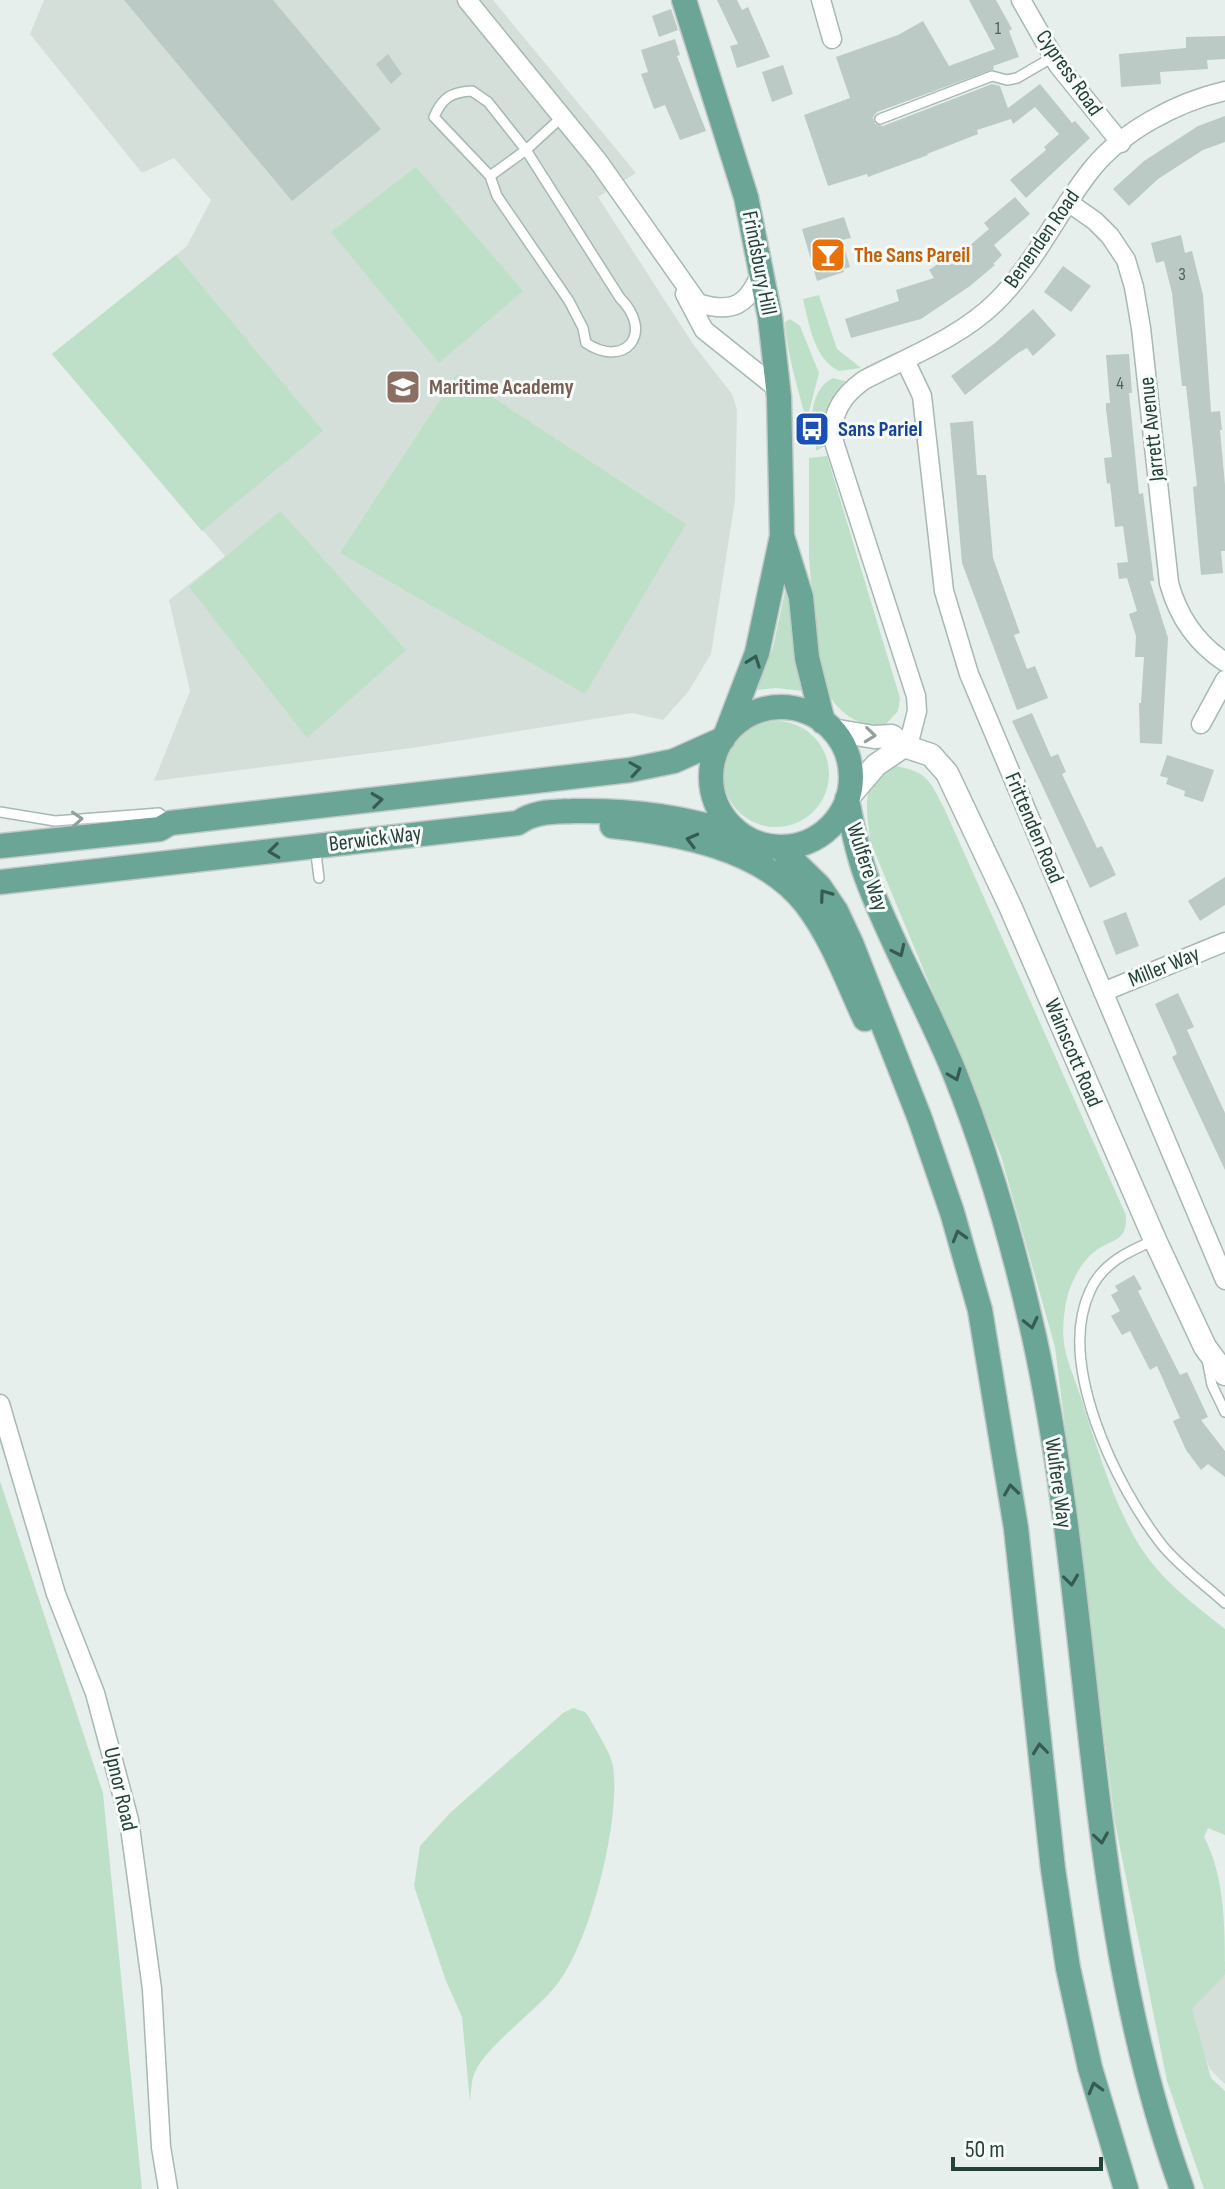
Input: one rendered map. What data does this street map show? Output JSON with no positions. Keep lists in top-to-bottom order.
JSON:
{
  "streets": {
    "main road": ["Frindsbury Hill", "Berwick Way", "Wulfere Way"],
    "street": [
      "Cypress Road",
      "Benenden Road",
      "Jarrett Avenue",
      "Frittenden Road",
      "Miller Way",
      "Wainscott Road",
      "Upnor Road"
    ]
  },
  "crossings": [
    ["Cypress Road", "Benenden Road"],
    ["Benenden Road", "Jarrett Avenue"],
    ["Benenden Road", "Frittenden Road"],
    ["Benenden Road", "Wainscott Road"],
    ["Frindsbury Hill", "Berwick Way"],
    ["Frindsbury Hill", "Wulfere Way"],
    ["Frindsbury Hill", "Wainscott Road"],
    ["Frittenden Road", "Miller Way"],
    ["Berwick Way", "Wulfere Way"],
    ["Berwick Way", "Wainscott Road"],
    ["Wulfere Way", "Wainscott Road"]
  ],
  "places": {
    "bar": ["The Sans Pareil"],
    "school or university": ["Maritime Academy"],
    "bus stop": ["Sans Pariel"]
  },
  "house_numbers": ["1", "3", "4"],
  "scale_bar": "50 m"
}
